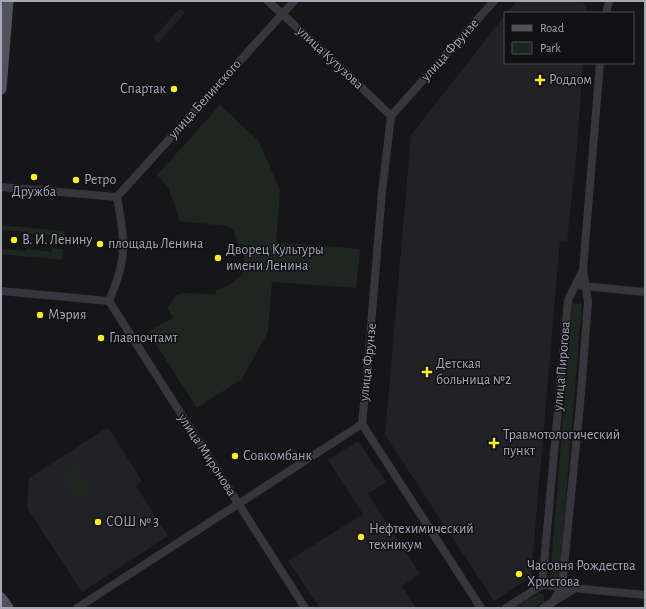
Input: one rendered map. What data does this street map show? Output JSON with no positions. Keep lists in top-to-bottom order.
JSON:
{
  "streets": {
    "street": [
      "улица Фрунзе",
      "улица Кутузова",
      "улица Белинского",
      "улица Пирогова",
      "улица Миронова"
    ]
  },
  "crossings": [
    ["улица Фрунзе", "улица Кутузова"],
    ["улица Кутузова", "улица Белинского"]
  ],
  "places": {
    "health": ["Роддом", "Детская больница №2", "Травмотологический пункт"],
    "other": [
      "Спартак",
      "Дружба",
      "Ретро",
      "В. И. Ленину",
      "площадь Ленина",
      "Дворец Культуры имени Ленина",
      "Мэрия",
      "Главпочтамт",
      "Совкомбанк",
      "СОШ № 3",
      "Нефтехимический техникум",
      "Часовня Рождества Христова"
    ]
  },
  "legend": ["Road", "Park"]
}
